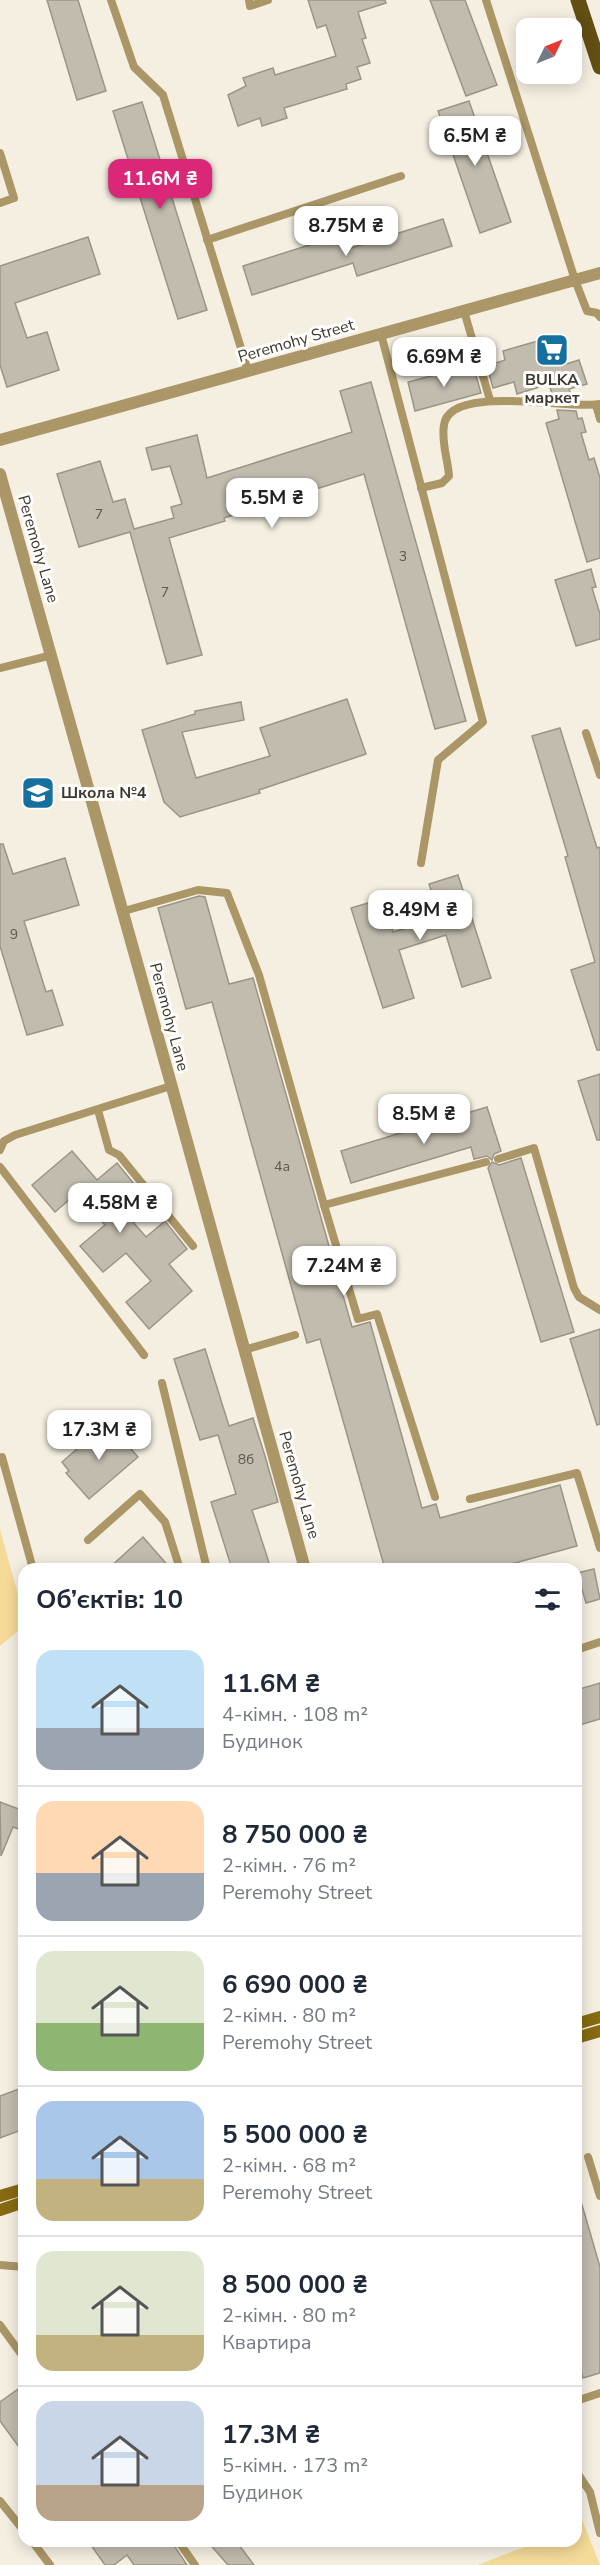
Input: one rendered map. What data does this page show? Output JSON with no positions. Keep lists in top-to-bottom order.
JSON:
{
  "streets": {
    "street": ["Peremohy Street", "Peremohy Lane"]
  },
  "places": {
    "supermarket": ["BULKA маркет"],
    "school or university": ["Школа №4"]
  },
  "house_numbers": [
    "7",
    "3",
    "7",
    "9",
    "4а",
    "8б"
  ],
  "north": "top right",
  "page": {
    "price": [
      "6.5M ₴",
      "11.6M ₴",
      "8.75M ₴",
      "6.69M ₴",
      "5.5M ₴",
      "8.49M ₴",
      "8.5M ₴",
      "4.58M ₴",
      "7.24M ₴",
      "17.3M ₴"
    ],
    "heading": "Об’єктів: 10",
    "list": [
      {
        "name": "11.6M ₴",
        "note": "4-кімн. · 108 m² · Будинок"
      },
      {
        "name": "8 750 000 ₴",
        "note": "2-кімн. · 76 m² · Peremohy Street"
      },
      {
        "name": "6 690 000 ₴",
        "note": "2-кімн. · 80 m² · Peremohy Street"
      },
      {
        "name": "5 500 000 ₴",
        "note": "2-кімн. · 68 m² · Peremohy Street"
      },
      {
        "name": "8 500 000 ₴",
        "note": "2-кімн. · 80 m² · Квартира"
      },
      {
        "name": "17.3M ₴",
        "note": "5-кімн. · 173 m² · Будинок"
      }
    ]
  }
}
